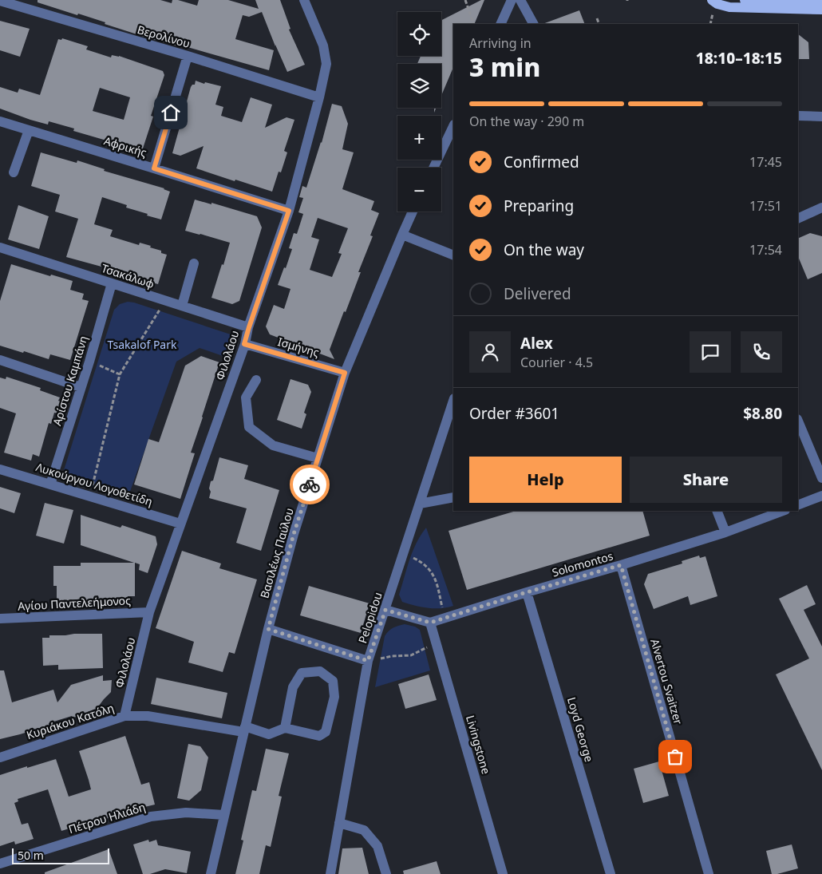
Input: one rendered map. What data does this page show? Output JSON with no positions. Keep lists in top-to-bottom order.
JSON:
{
  "streets": {
    "street": [
      "Βερολίνου",
      "Αφρικής",
      "Τσακάλωφ",
      "Ισμήνης",
      "Φιλολάου",
      "Αρίστου Καμπάνη",
      "Λυκούργου Λογοθετίδη",
      "Βασιλέως Παύλου",
      "Solomontos",
      "Αγίου Παντελεήμονος",
      "Pelopidou",
      "Alvertou Svaitzer",
      "Κυριάκου Κατόλη",
      "Loyd George",
      "Livingstone",
      "Πέτρου Ηλιάδη"
    ]
  },
  "crossings": [
    ["Βερολίνου", "Φιλολάου"],
    ["Αφρικής", "Φιλολάου"],
    ["Τσακάλωφ", "Φιλολάου"],
    ["Τσακάλωφ", "Αρίστου Καμπάνη"],
    ["Ισμήνης", "Φιλολάου"],
    ["Ισμήνης", "Βασιλέως Παύλου"],
    ["Φιλολάου", "Λυκούργου Λογοθετίδη"],
    ["Φιλολάου", "Αγίου Παντελεήμονος"],
    ["Φιλολάου", "Κυριάκου Κατόλη"],
    ["Αρίστου Καμπάνη", "Λυκούργου Λογοθετίδη"],
    ["Βασιλέως Παύλου", "Κυριάκου Κατόλη"],
    ["Βασιλέως Παύλου", "Πέτρου Ηλιάδη"],
    ["Solomontos", "Alvertou Svaitzer"],
    ["Solomontos", "Loyd George"],
    ["Solomontos", "Livingstone"]
  ],
  "parks": ["Tsakalof Park"],
  "scale_bar": "50 m",
  "page": {
    "map_buttons": ["+", "−"],
    "heading": ["3 min", "Arriving in", "18:10–18:15"],
    "panel": [
      "Alex",
      "Courier · 4.5",
      "Order #3601",
      "$8.80"
    ],
    "bar": "On the way · 290 m",
    "list": [
      ["Confirmed", "17:45"],
      ["Preparing", "17:51"],
      ["On the way", "17:54"],
      "Delivered"
    ],
    "buttons": ["Help", "Share"],
    "scale": "50 m"
  }
}
